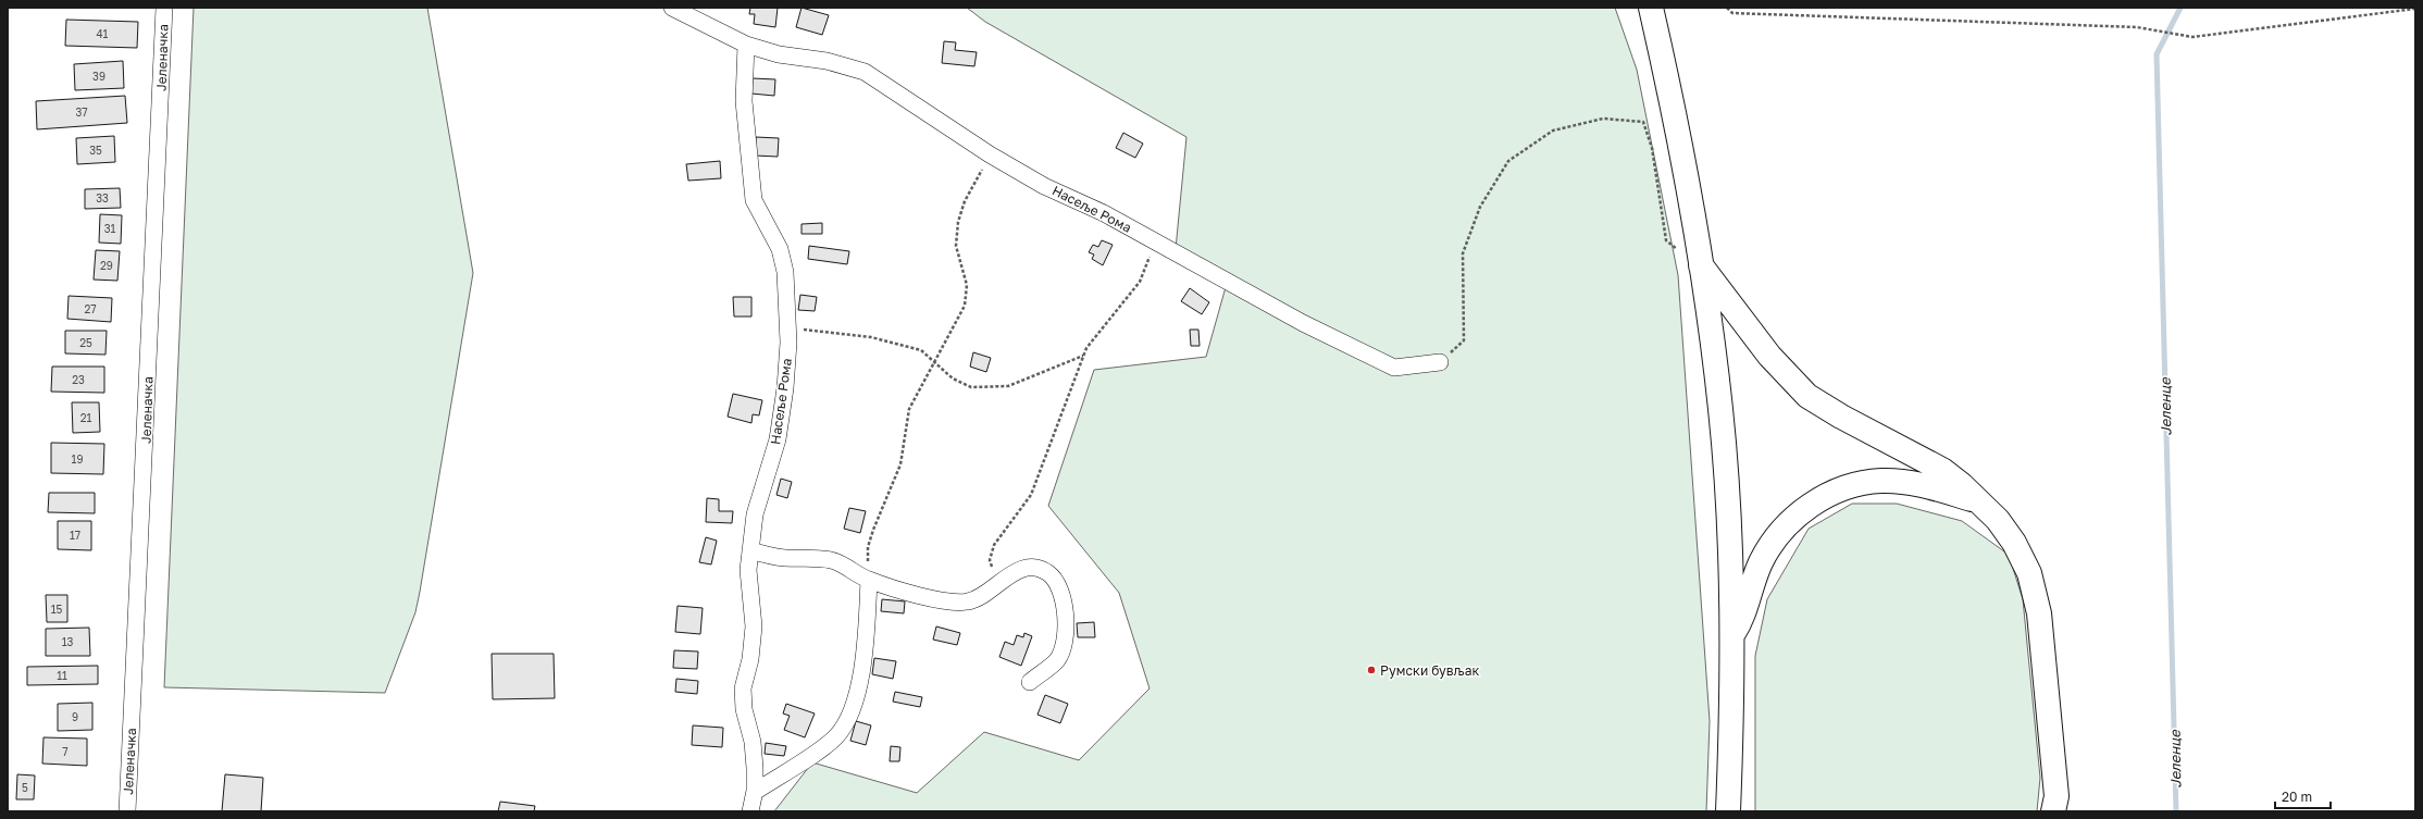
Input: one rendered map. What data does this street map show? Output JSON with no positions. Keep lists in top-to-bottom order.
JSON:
{
  "streets": {
    "street": ["Јеленачка", "Насеље Рома"]
  },
  "water": ["Јеленце"],
  "places": ["Румски бувљак"],
  "house_numbers": [
    "41",
    "39",
    "37",
    "35",
    "33",
    "31",
    "29",
    "27",
    "25",
    "23",
    "21",
    "19",
    "17",
    "15",
    "13",
    "11",
    "9",
    "7",
    "5"
  ],
  "scale_bar": "20 m"
}
